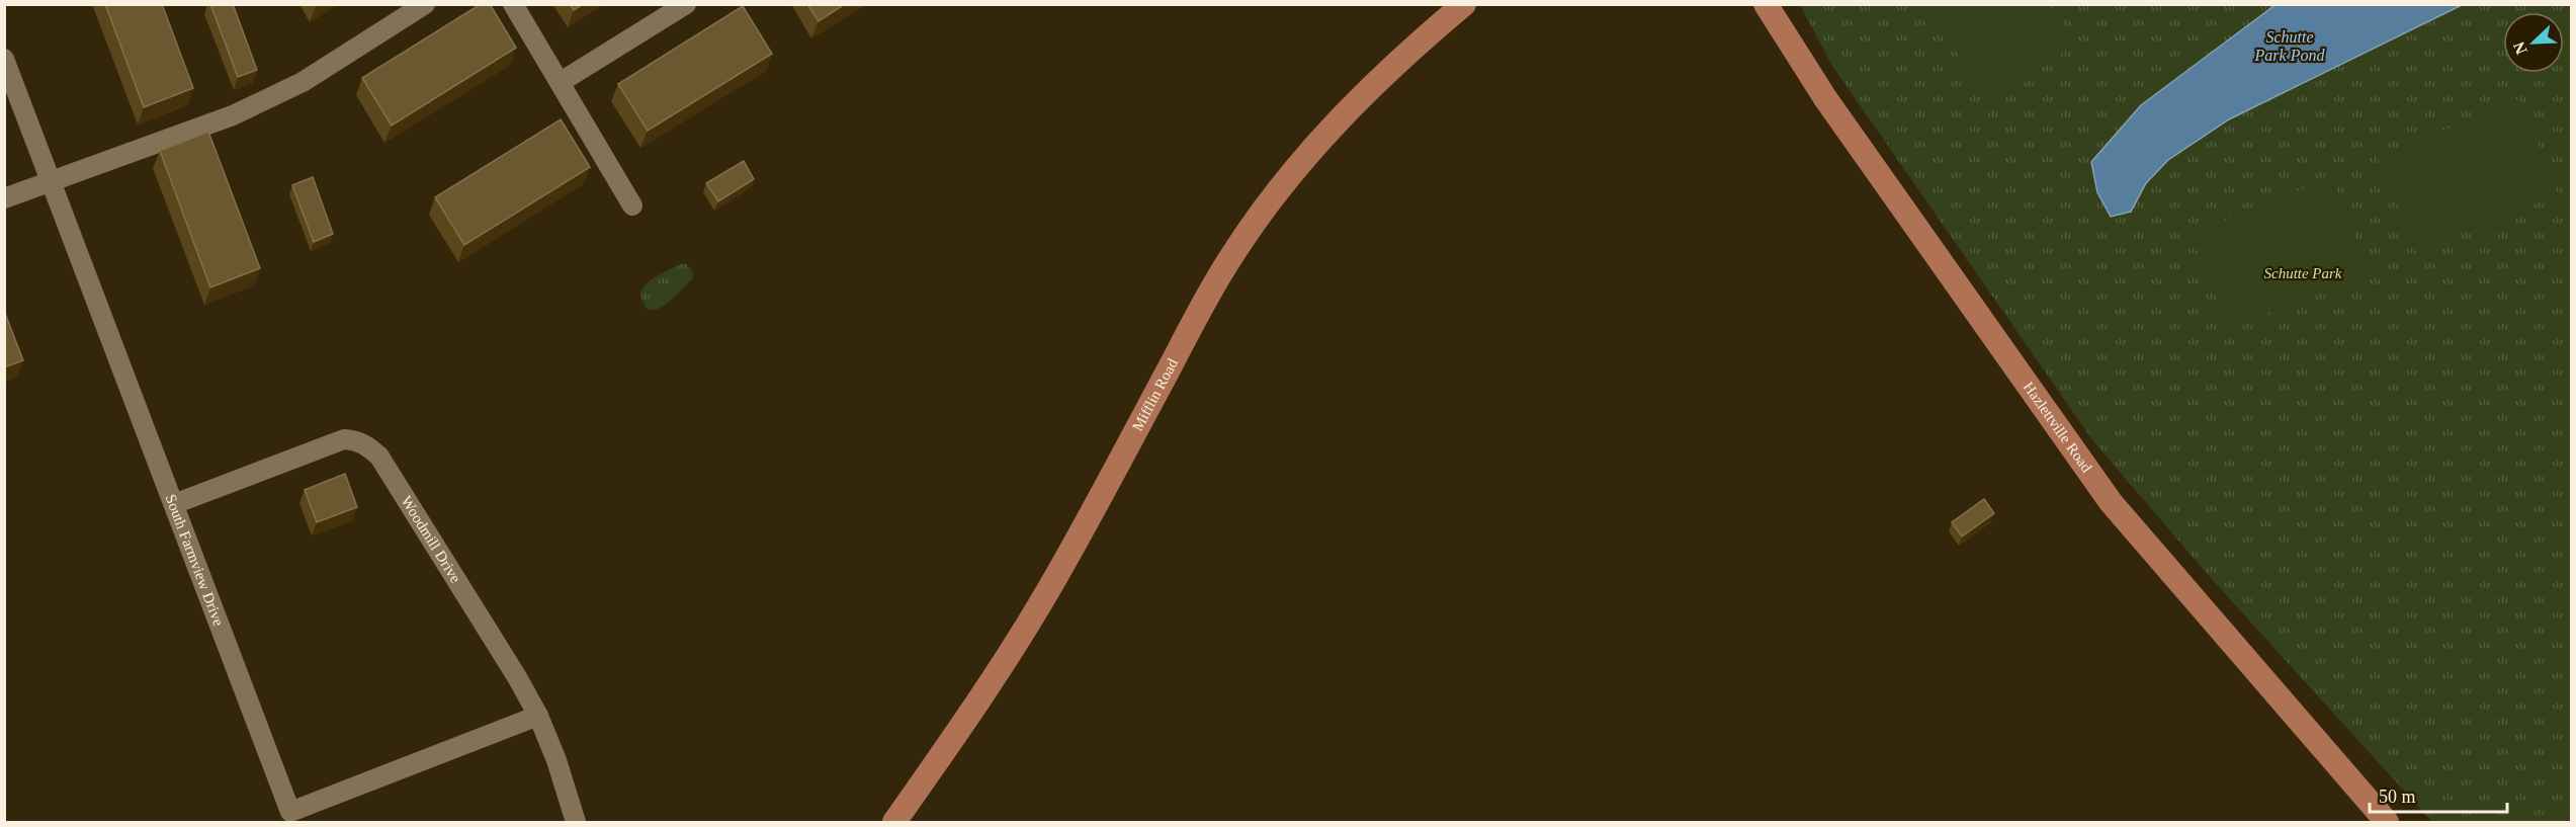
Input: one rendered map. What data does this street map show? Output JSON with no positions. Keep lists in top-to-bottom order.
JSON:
{
  "streets": {
    "main road": ["Mifflin Road", "Hazlettville Road"],
    "street": ["Woodmill Drive", "South Farmview Drive"]
  },
  "crossings": [
    ["Woodmill Drive", "South Farmview Drive"]
  ],
  "water": ["Schutte Park Pond"],
  "parks": ["Schutte Park"],
  "scale_bar": "50 m",
  "north": "bottom left"
}
